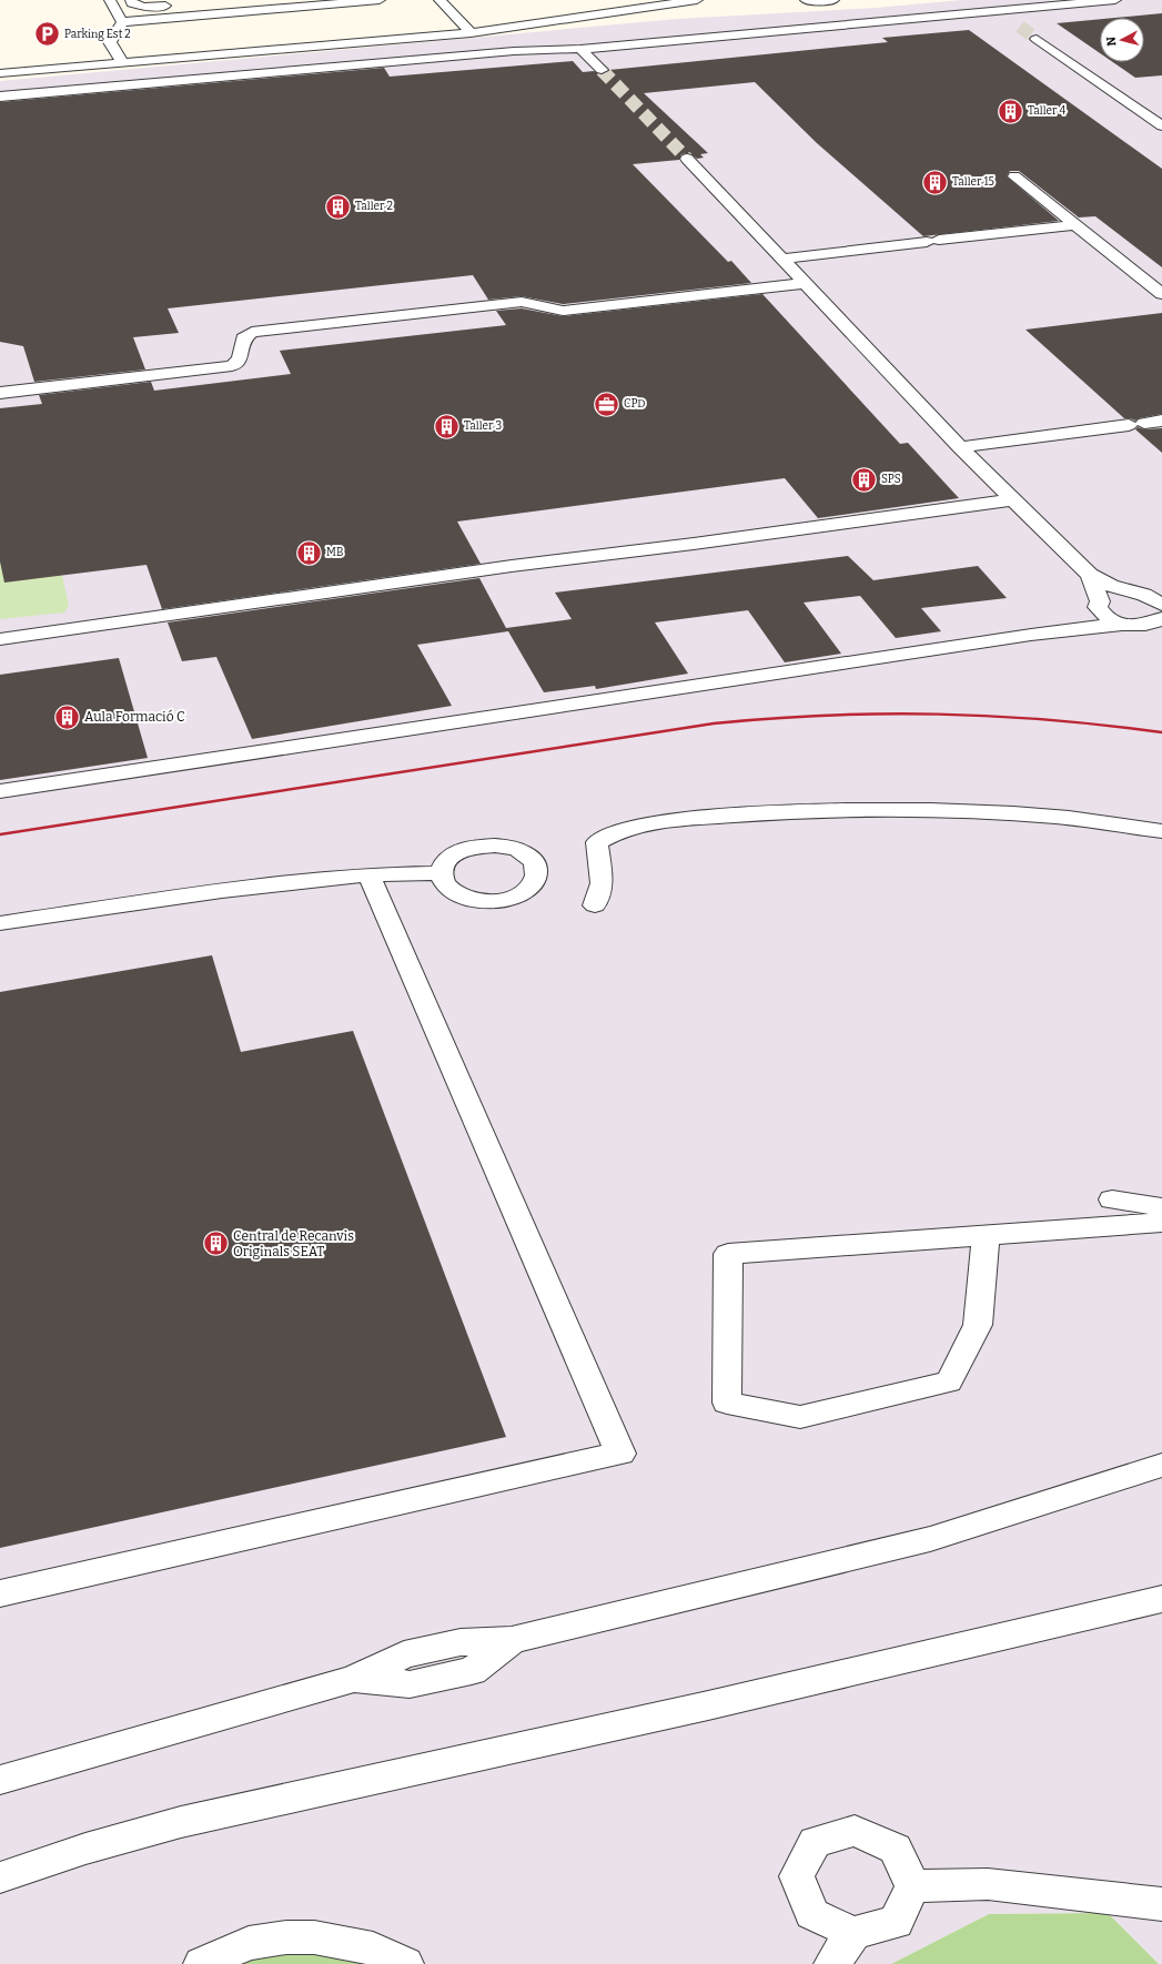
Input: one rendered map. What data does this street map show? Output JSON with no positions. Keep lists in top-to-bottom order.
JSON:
{
  "places": {
    "parking": ["Parking Est 2"],
    "building": [
      "Taller 4",
      "Taller 15",
      "Taller 2",
      "Taller 3",
      "SPS",
      "MB",
      "Aula Formació C",
      "Central de Recanvis Originals SEAT"
    ],
    "office": ["CPD"]
  },
  "north": "left"
}
